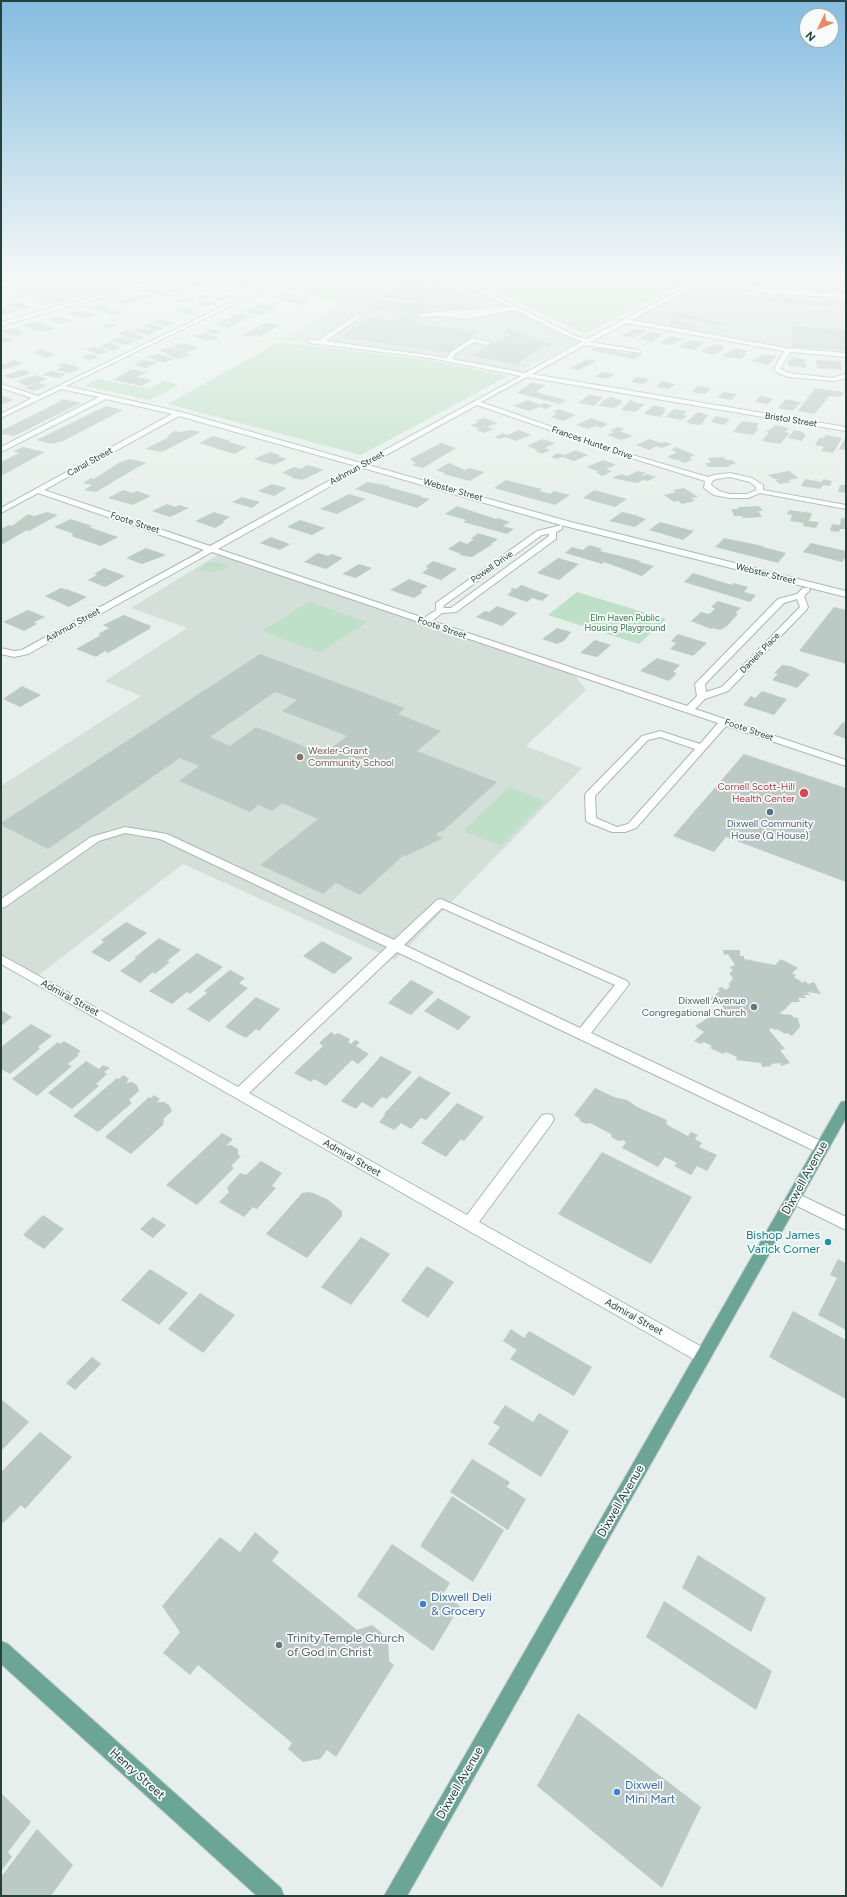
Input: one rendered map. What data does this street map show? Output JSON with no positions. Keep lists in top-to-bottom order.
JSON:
{
  "streets": {
    "main road": ["Dixwell Avenue", "Henry Street"],
    "street": [
      "Bristol Street",
      "Frances Hunter Drive",
      "Canal Street",
      "Ashmun Street",
      "Webster Street",
      "Foote Street",
      "Powell Drive",
      "Daniels Place",
      "Admiral Street"
    ]
  },
  "crossings": [
    ["Bristol Street", "Ashmun Street"],
    ["Frances Hunter Drive", "Ashmun Street"],
    ["Canal Street", "Webster Street"],
    ["Canal Street", "Foote Street"],
    ["Ashmun Street", "Webster Street"],
    ["Ashmun Street", "Foote Street"],
    ["Webster Street", "Powell Drive"],
    ["Foote Street", "Powell Drive"],
    ["Foote Street", "Daniels Place"],
    ["Admiral Street", "Dixwell Avenue"]
  ],
  "parks": ["Elm Haven Public Housing Playground"],
  "places": [
    "Wexler-Grant Community School",
    "Cornell Scott-Hill Health Center",
    "Dixwell Community House (Q House)",
    "Dixwell Avenue Congregational Church",
    "Bishop James Varick Corner",
    "Dixwell Deli & Grocery",
    "Trinity Temple Church of God in Christ",
    "Dixwell Mini Mart"
  ],
  "north": "bottom left"
}
